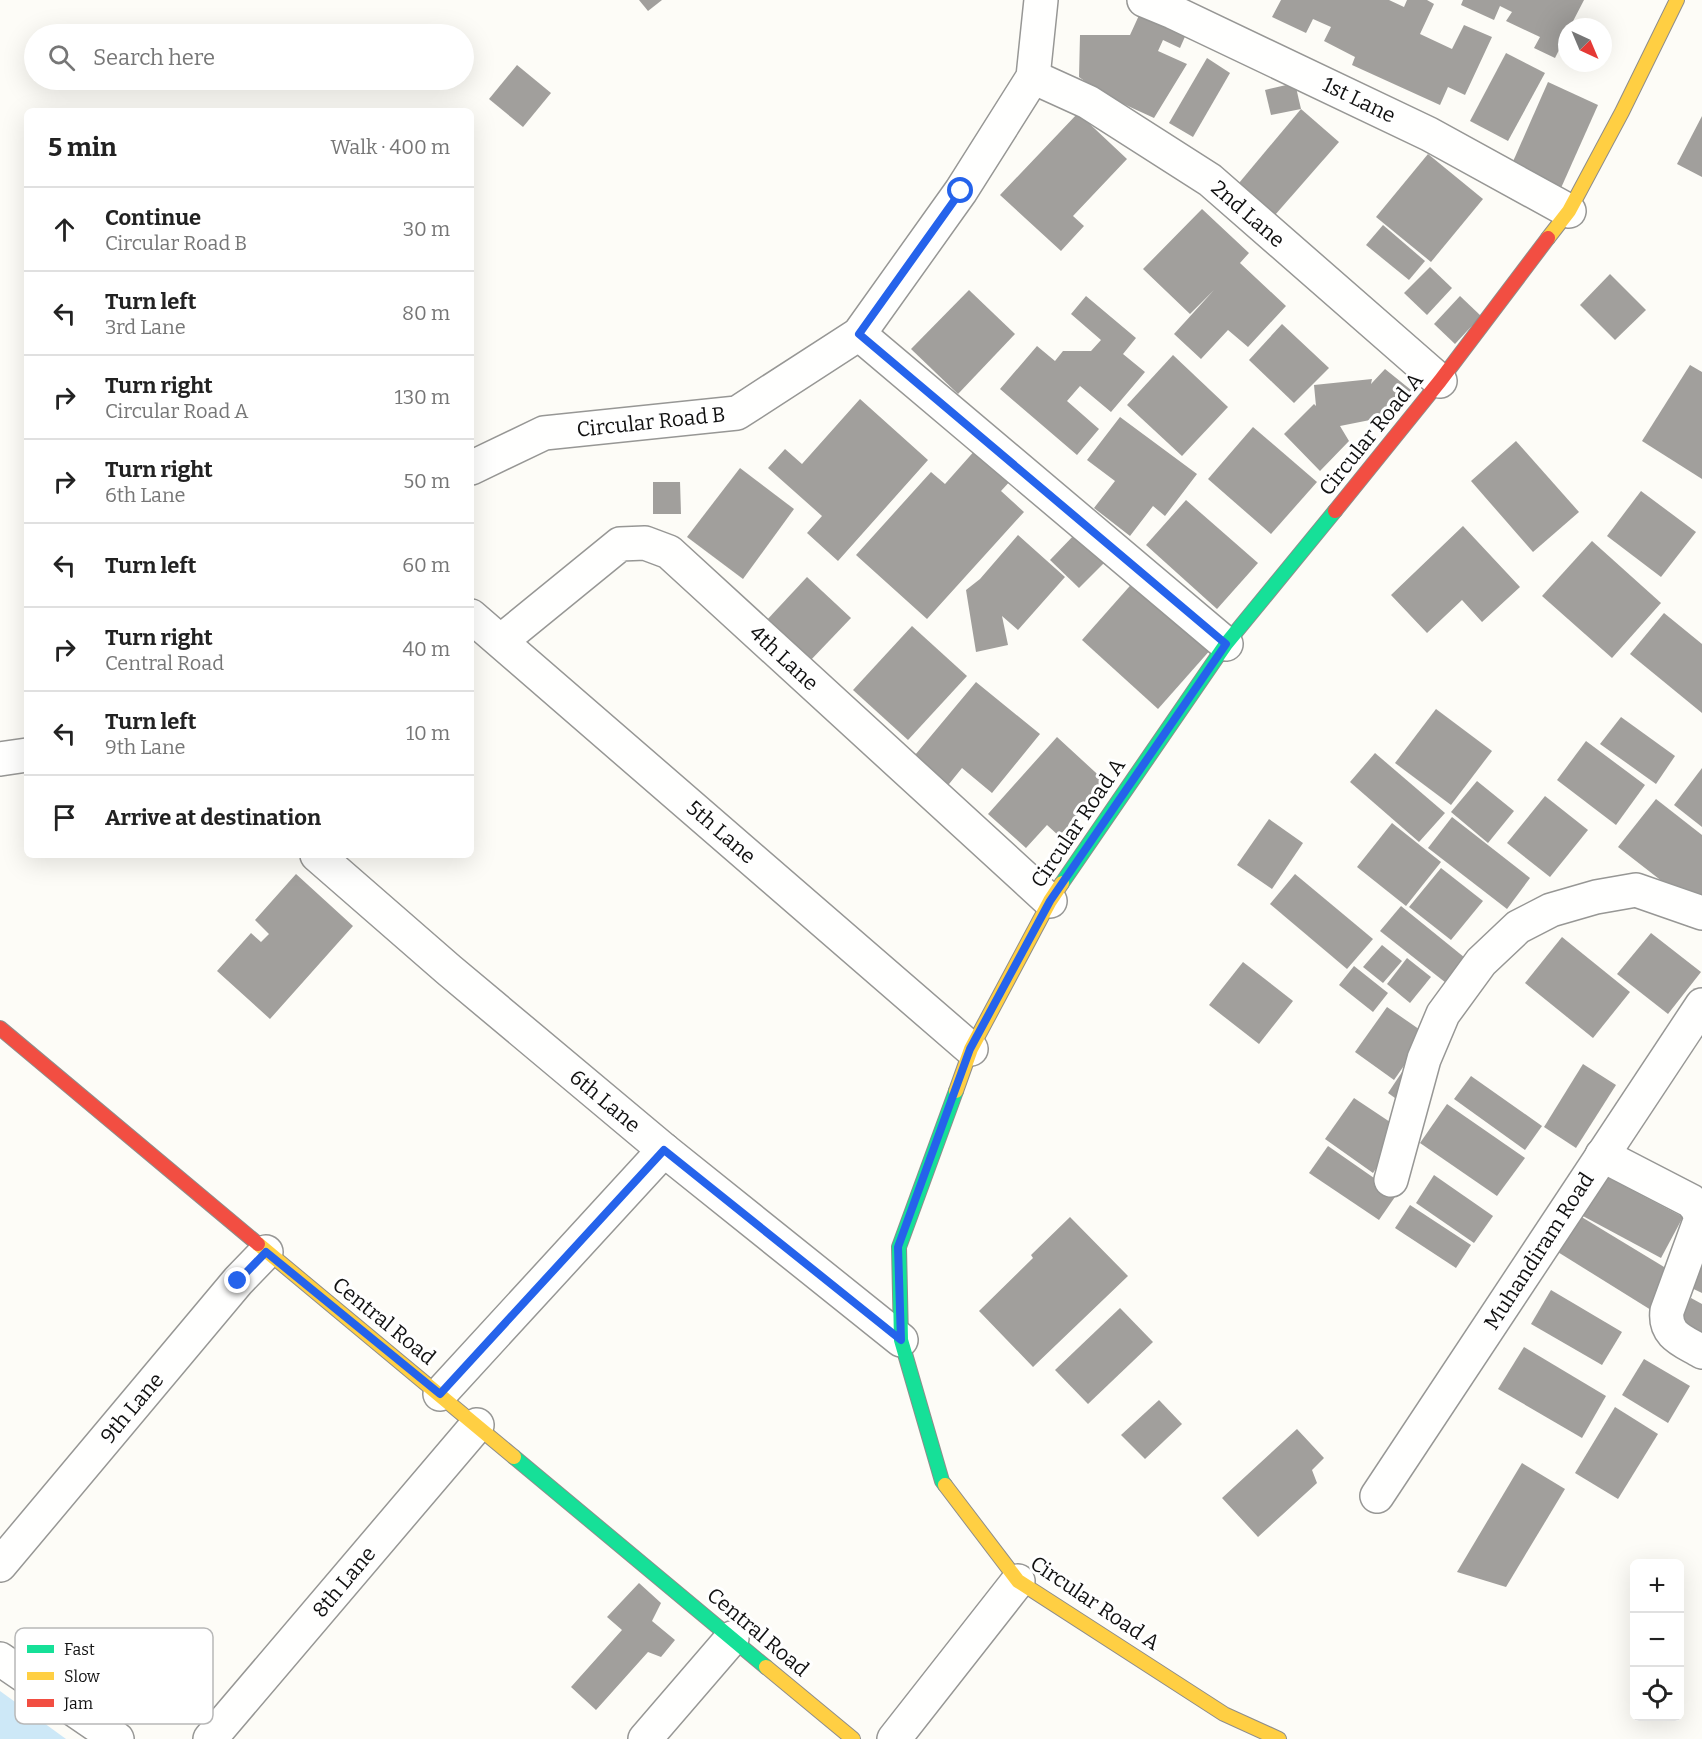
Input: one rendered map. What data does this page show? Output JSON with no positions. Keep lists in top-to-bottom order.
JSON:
{
  "streets": {
    "street": [
      "1st Lane",
      "2nd Lane",
      "Circular Road B",
      "Circular Road A",
      "4th Lane",
      "5th Lane",
      "6th Lane",
      "Muhandiram Road",
      "Central Road",
      "9th Lane",
      "8th Lane"
    ]
  },
  "crossings": [
    ["1st Lane", "Circular Road A"],
    ["2nd Lane", "Circular Road B"],
    ["2nd Lane", "Circular Road A"],
    ["Circular Road A", "4th Lane"],
    ["Circular Road A", "5th Lane"],
    ["Circular Road A", "6th Lane"],
    ["4th Lane", "5th Lane"],
    ["Central Road", "9th Lane"],
    ["Central Road", "8th Lane"]
  ],
  "legend": ["Fast", "Slow", "Jam"],
  "north": "bottom right",
  "page": {
    "search": "Search here",
    "heading": ["5 min", "Walk · 400 m"],
    "list": [
      ["Continue", "Circular Road B", "30 m"],
      ["Turn left", "3rd Lane", "80 m"],
      ["Turn right", "Circular Road A", "130 m"],
      ["Turn right", "6th Lane", "50 m"],
      ["Turn left", "60 m"],
      ["Turn right", "Central Road", "40 m"],
      ["Turn left", "9th Lane", "10 m"],
      "Arrive at destination"
    ],
    "map_buttons": ["+", "−"]
  }
}
